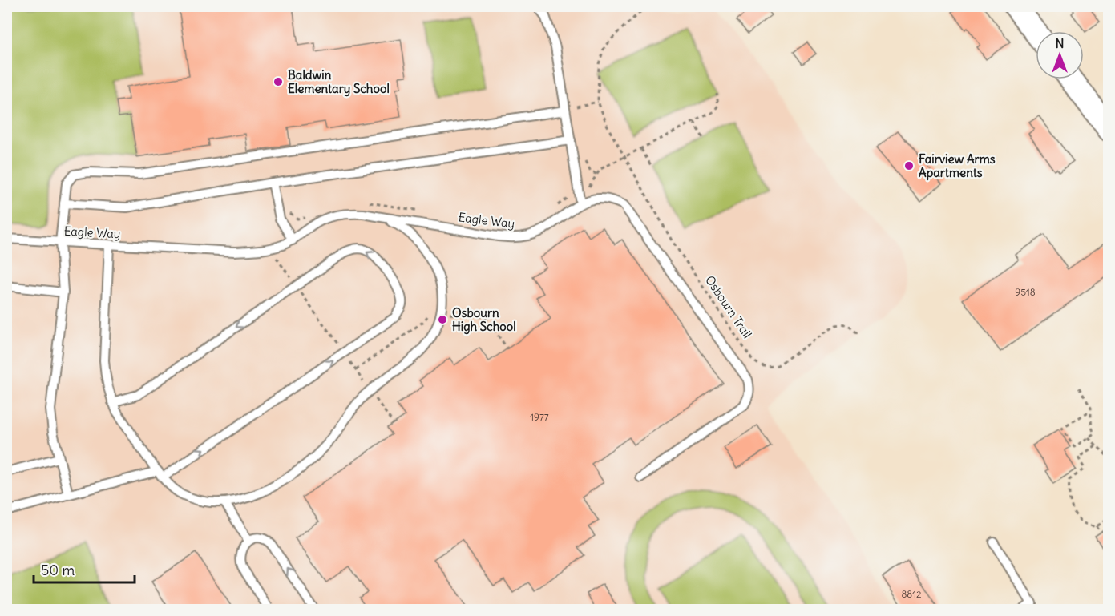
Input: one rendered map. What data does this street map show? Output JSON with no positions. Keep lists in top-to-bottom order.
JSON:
{
  "streets": {
    "lane": ["Eagle Way"],
    "path": ["Osbourn Trail"]
  },
  "places": ["Baldwin Elementary School", "Fairview Arms Apartments", "Osbourn High School"],
  "house_numbers": ["9518", "1977", "8812"],
  "scale_bar": "50 m",
  "north": "top"
}
